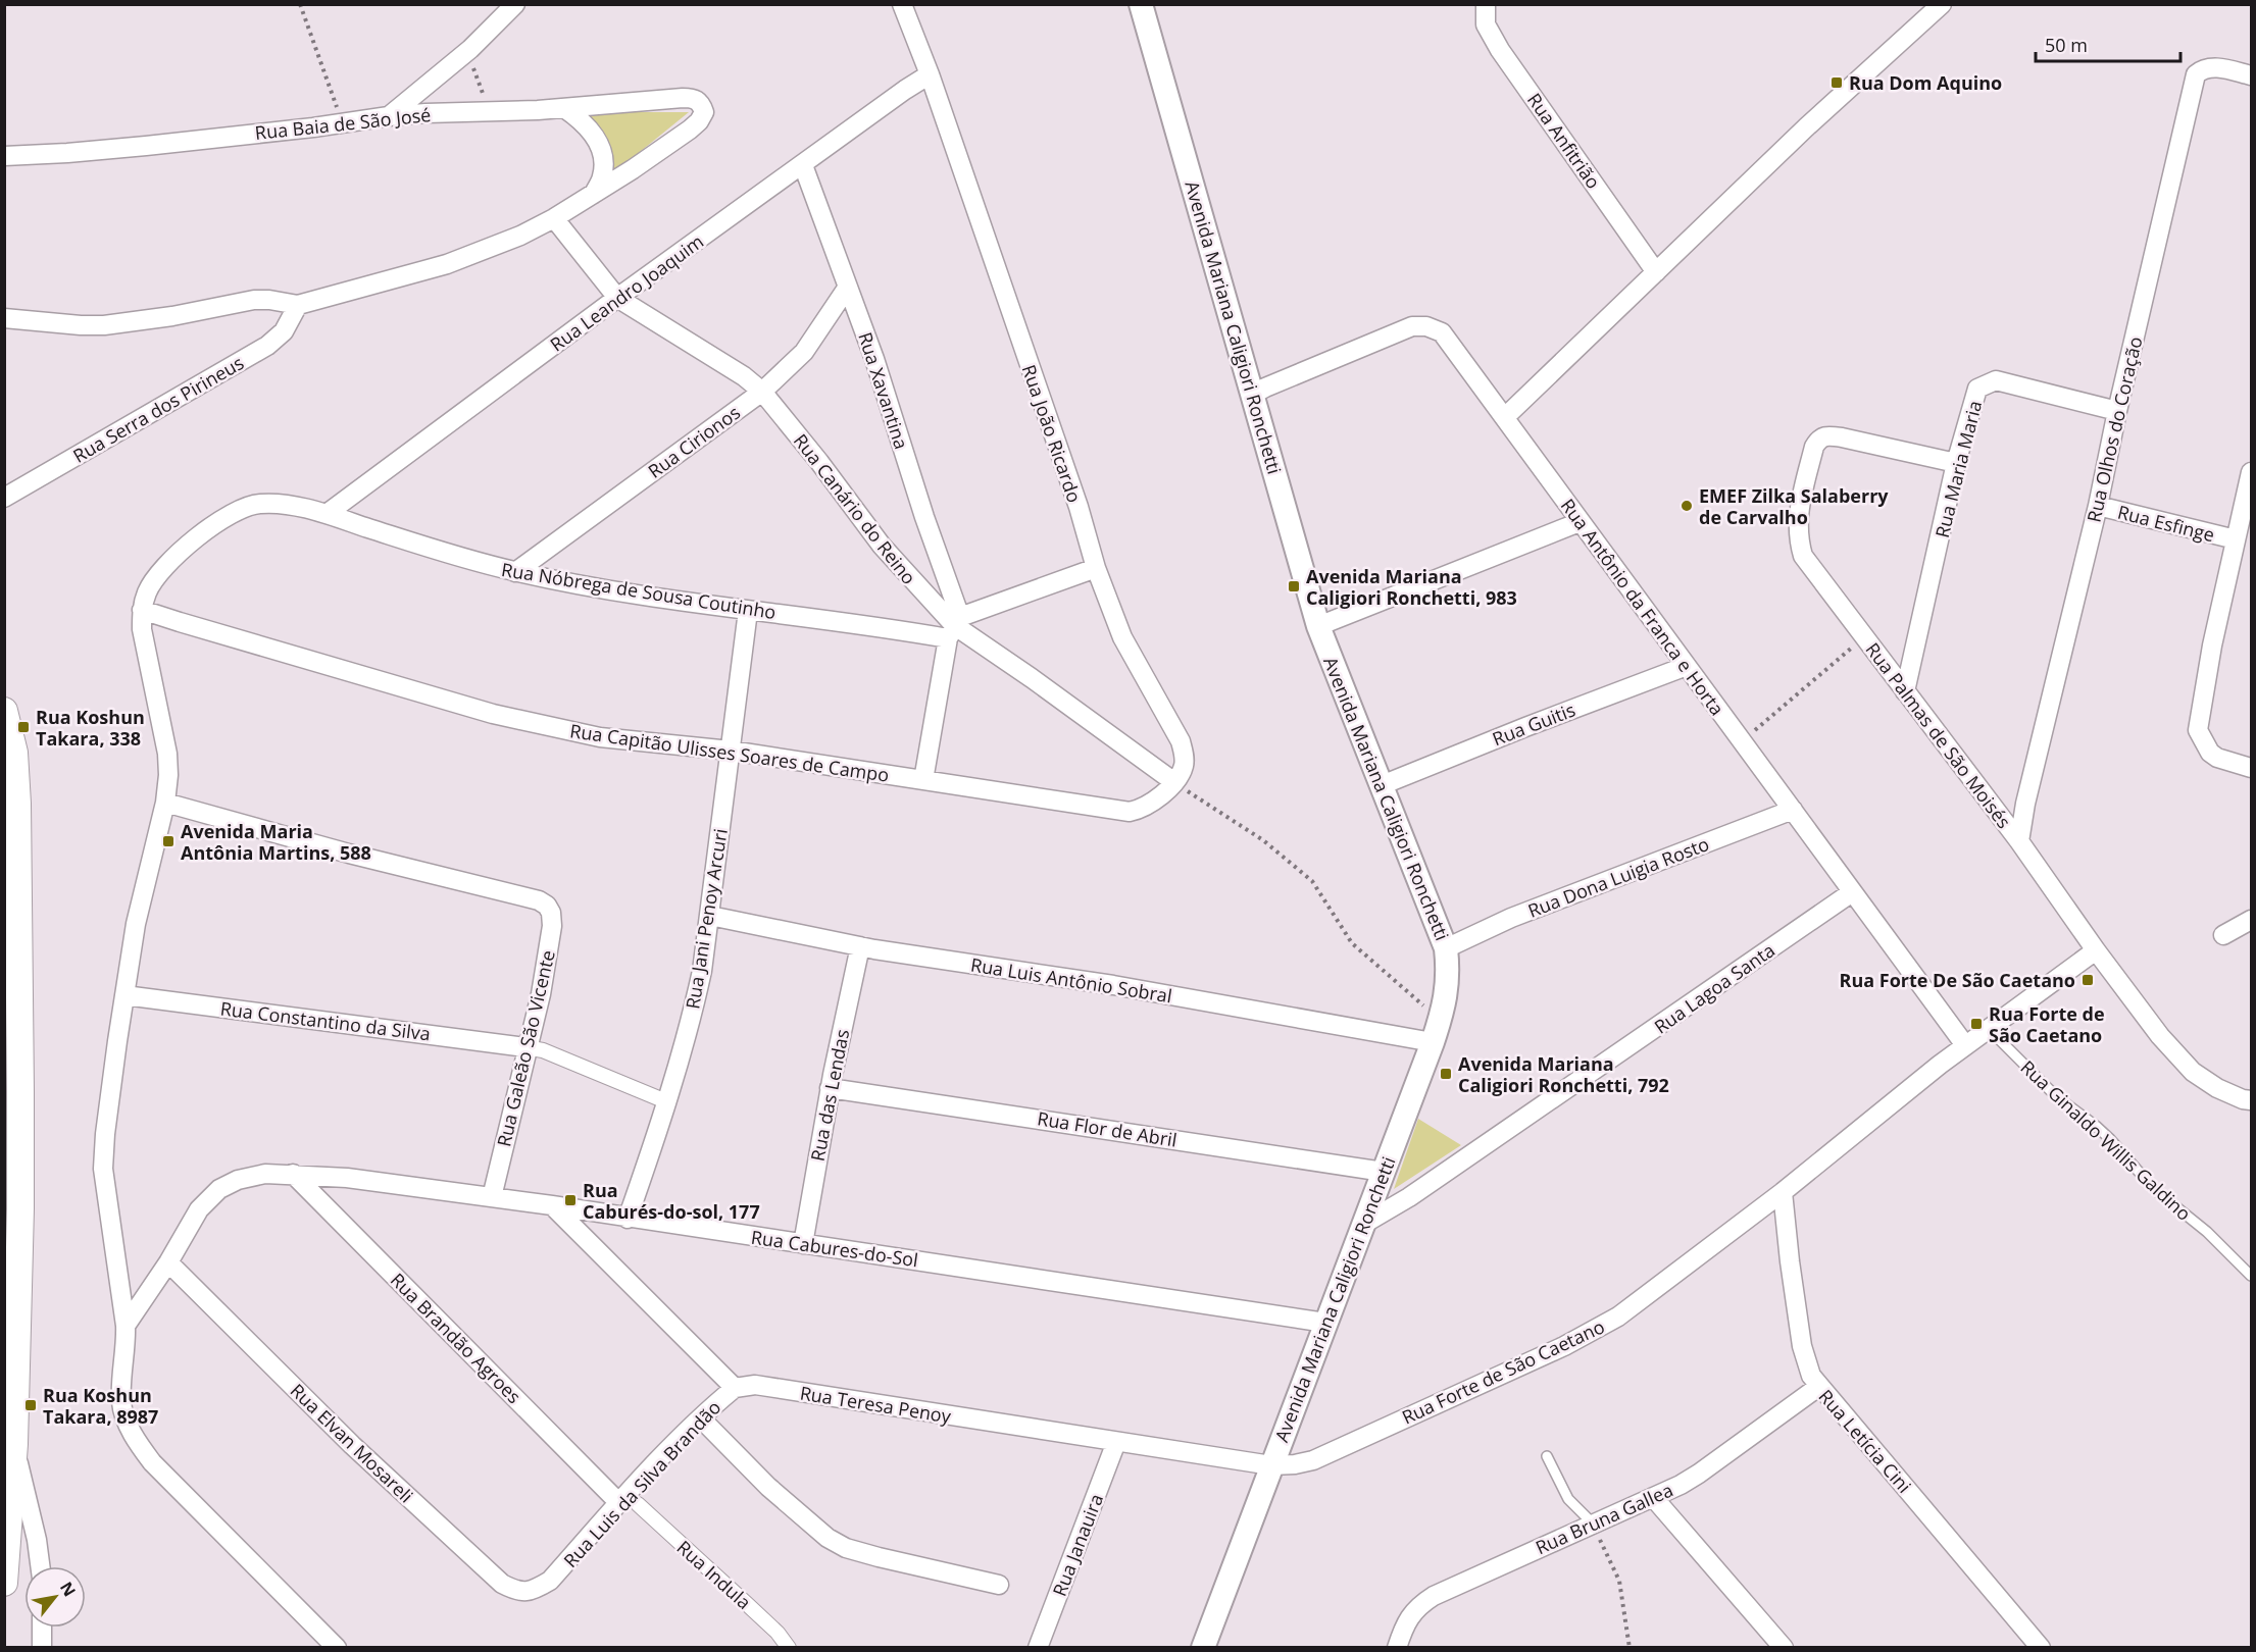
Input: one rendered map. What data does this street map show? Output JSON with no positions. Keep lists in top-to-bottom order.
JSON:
{
  "streets": {
    "street": [
      "Rua Baia de São José",
      "Rua Anfitrião",
      "Rua Leandro Joaquim",
      "Avenida Mariana Caligiori Ronchetti",
      "Rua Xavantina",
      "Rua Serra dos Pirineus",
      "Rua Olhos do Coração",
      "Rua João Ricardo",
      "Rua Cirionos",
      "Rua Maria Maria",
      "Rua Canário do Reino",
      "Rua Esfinge",
      "Rua Nóbrega de Sousa Coutinho",
      "Rua Antônio da Franca e Horta",
      "Rua Guitis",
      "Rua Palmas de São Moisés",
      "Rua Capitão Ulisses Soares de Campo",
      "Rua Dona Luigia Rosto",
      "Rua Jani Penoy Arcuri",
      "Rua Luis Antônio Sobral",
      "Rua Lagoa Santa",
      "Rua Constantino da Silva",
      "Rua Galeão São Vicente",
      "Rua das Lendas",
      "Rua Flor de Abril",
      "Rua Cabures-do-Sol",
      "Rua Brandão Agroes",
      "Rua Forte de São Caetano",
      "Rua Teresa Penoy",
      "Rua Letícia Cini",
      "Rua Elvan Mosareli",
      "Rua Luis da Silva Brandão",
      "Rua Bruna Gallea",
      "Rua Janauira",
      "Rua Indula"
    ],
    "lane": ["Rua Ginaldo Willis Galdino"]
  },
  "crossings": [
    ["Rua Leandro Joaquim", "Rua Xavantina"],
    ["Rua Leandro Joaquim", "Rua João Ricardo"],
    ["Rua Leandro Joaquim", "Rua Canário do Reino"],
    ["Rua Leandro Joaquim", "Rua Nóbrega de Sousa Coutinho"],
    ["Avenida Mariana Caligiori Ronchetti", "Rua Antônio da Franca e Horta"],
    ["Avenida Mariana Caligiori Ronchetti", "Rua Guitis"],
    ["Avenida Mariana Caligiori Ronchetti", "Rua Dona Luigia Rosto"],
    ["Avenida Mariana Caligiori Ronchetti", "Rua Luis Antônio Sobral"],
    ["Avenida Mariana Caligiori Ronchetti", "Rua Lagoa Santa"],
    ["Avenida Mariana Caligiori Ronchetti", "Rua Flor de Abril"],
    ["Avenida Mariana Caligiori Ronchetti", "Rua Cabures-do-Sol"],
    ["Avenida Mariana Caligiori Ronchetti", "Rua Forte de São Caetano"],
    ["Avenida Mariana Caligiori Ronchetti", "Rua Teresa Penoy"],
    ["Rua Xavantina", "Rua Cirionos"],
    ["Rua Xavantina", "Rua Canário do Reino"],
    ["Rua Xavantina", "Rua Nóbrega de Sousa Coutinho"],
    ["Rua Xavantina", "Rua Capitão Ulisses Soares de Campo"],
    ["Rua Olhos do Coração", "Rua Maria Maria"],
    ["Rua Olhos do Coração", "Rua Esfinge"],
    ["Rua Olhos do Coração", "Rua Palmas de São Moisés"],
    ["Rua João Ricardo", "Rua Canário do Reino"],
    ["Rua João Ricardo", "Rua Nóbrega de Sousa Coutinho"],
    ["Rua João Ricardo", "Rua Capitão Ulisses Soares de Campo"],
    ["Rua Cirionos", "Rua Canário do Reino"],
    ["Rua Cirionos", "Rua Nóbrega de Sousa Coutinho"],
    ["Rua Maria Maria", "Rua Palmas de São Moisés"],
    ["Rua Canário do Reino", "Rua Nóbrega de Sousa Coutinho"],
    ["Rua Canário do Reino", "Rua Capitão Ulisses Soares de Campo"],
    ["Rua Nóbrega de Sousa Coutinho", "Rua Capitão Ulisses Soares de Campo"],
    ["Rua Nóbrega de Sousa Coutinho", "Rua Jani Penoy Arcuri"],
    ["Rua Antônio da Franca e Horta", "Rua Guitis"],
    ["Rua Antônio da Franca e Horta", "Rua Dona Luigia Rosto"],
    ["Rua Antônio da Franca e Horta", "Rua Lagoa Santa"],
    ["Rua Antônio da Franca e Horta", "Rua Forte de São Caetano"],
    ["Rua Palmas de São Moisés", "Rua Forte de São Caetano"],
    ["Rua Capitão Ulisses Soares de Campo", "Rua Jani Penoy Arcuri"],
    ["Rua Jani Penoy Arcuri", "Rua Luis Antônio Sobral"],
    ["Rua Jani Penoy Arcuri", "Rua Cabures-do-Sol"],
    ["Rua Luis Antônio Sobral", "Rua das Lendas"],
    ["Rua Constantino da Silva", "Rua Galeão São Vicente"],
    ["Rua Galeão São Vicente", "Rua Cabures-do-Sol"],
    ["Rua das Lendas", "Rua Flor de Abril"],
    ["Rua das Lendas", "Rua Cabures-do-Sol"],
    ["Rua Ginaldo Willis Galdino", "Rua Forte de São Caetano"],
    ["Rua Cabures-do-Sol", "Rua Brandão Agroes"],
    ["Rua Cabures-do-Sol", "Rua Elvan Mosareli"],
    ["Rua Brandão Agroes", "Rua Luis da Silva Brandão"],
    ["Rua Forte de São Caetano", "Rua Teresa Penoy"],
    ["Rua Forte de São Caetano", "Rua Letícia Cini"],
    ["Rua Teresa Penoy", "Rua Luis da Silva Brandão"],
    ["Rua Teresa Penoy", "Rua Janauira"],
    ["Rua Letícia Cini", "Rua Bruna Gallea"],
    ["Rua Elvan Mosareli", "Rua Luis da Silva Brandão"]
  ],
  "places": {
    "transit": [
      "Rua Dom Aquino",
      "Avenida Mariana Caligiori Ronchetti, 983",
      "Rua Koshun Takara, 338",
      "Avenida Maria Antônia Martins, 588",
      "Rua Forte De São Caetano",
      "Rua Forte de São Caetano",
      "Avenida Mariana Caligiori Ronchetti, 792",
      "Rua Caburés-do-sol, 177",
      "Rua Koshun Takara, 8987"
    ],
    "other": ["EMEF Zilka Salaberry de Carvalho"]
  },
  "scale_bar": "50 m",
  "north": "top right"
}
